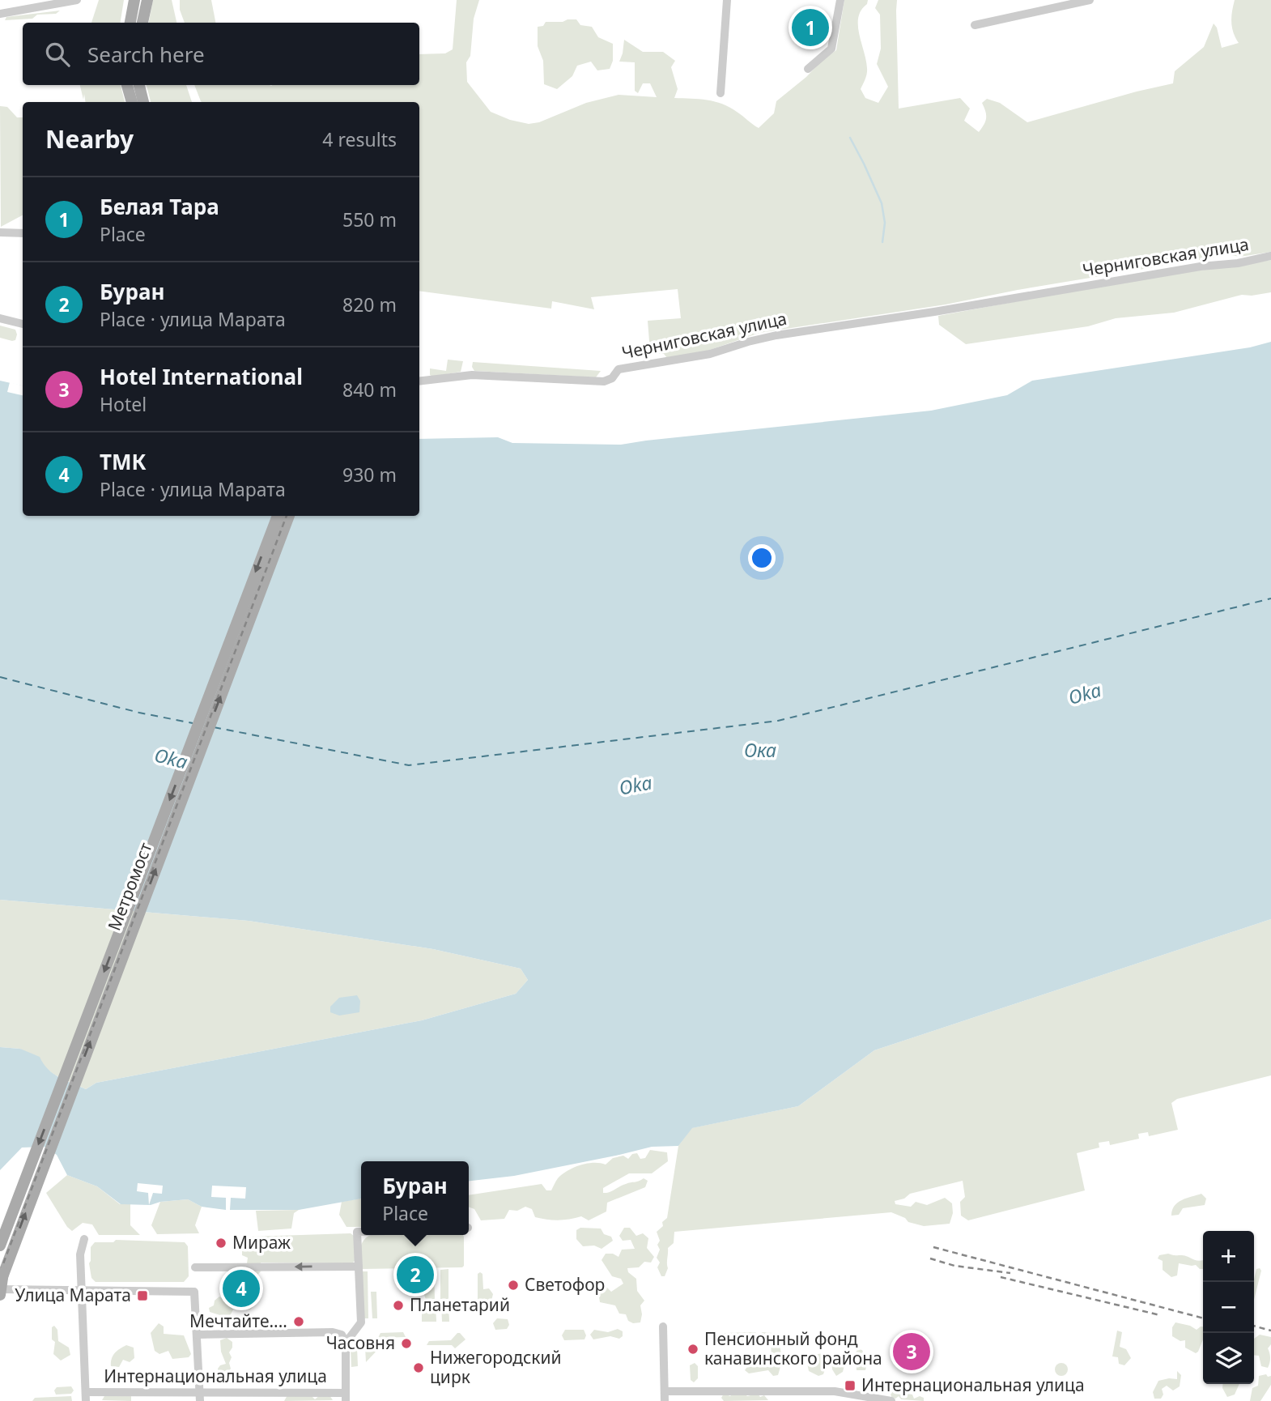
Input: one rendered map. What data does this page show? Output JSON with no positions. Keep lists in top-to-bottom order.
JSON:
{
  "streets": {
    "main road": ["Метромост"],
    "street": ["Черниговская улица", "Интернациональная улица"]
  },
  "water": ["Oka", "Ока"],
  "places": {
    "other": [
      "Мираж",
      "Светофор",
      "Планетарий",
      "Мечтайте....",
      "Часовня",
      "Пенсионный фонд канавинского района",
      "Нижегородский цирк"
    ],
    "transit": ["Улица Марата", "Интернациональная улица"]
  },
  "page": {
    "pins": [
      "1",
      "2",
      "4",
      "3"
    ],
    "search": "Search here",
    "heading": ["Nearby", "4 results"],
    "list": [
      {
        "mark": "1",
        "name": "Белая Тара",
        "note": "Place",
        "value": "550 m"
      },
      {
        "mark": "2",
        "name": "Буран",
        "note": "Place · улица Марата",
        "value": "820 m"
      },
      {
        "mark": "3",
        "name": "Hotel International",
        "note": "Hotel",
        "value": "840 m"
      },
      {
        "mark": "4",
        "name": "ТМК",
        "note": "Place · улица Марата",
        "value": "930 m"
      }
    ],
    "popup": ["Буран", "Place"],
    "map_buttons": ["+", "−"]
  }
}
